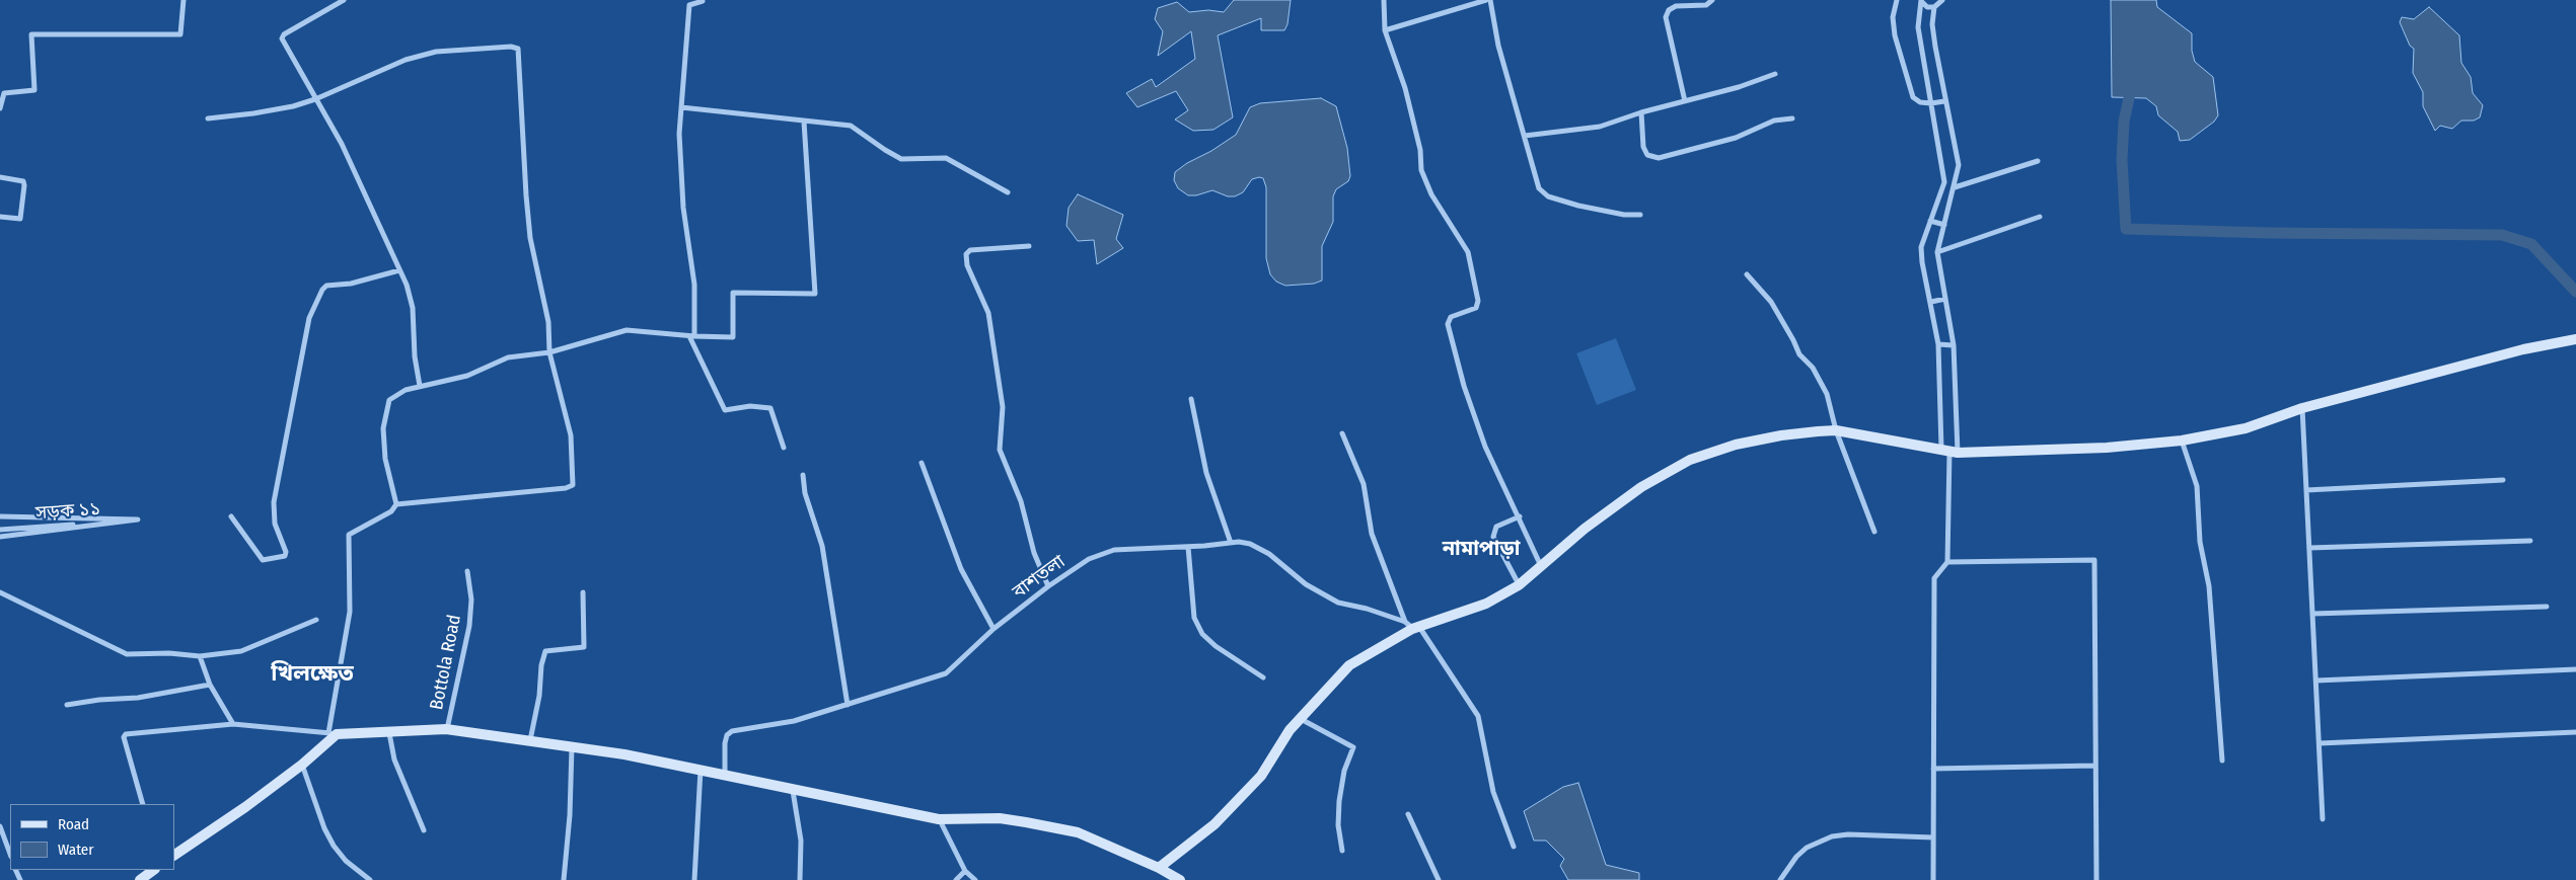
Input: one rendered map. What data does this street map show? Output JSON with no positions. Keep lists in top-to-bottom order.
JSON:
{
  "streets": {
    "street": ["সড়ক ১১", "বাশতলা", "Bottola Road"]
  },
  "districts": ["নামাপাড়া", "খিলক্ষেত"],
  "legend": ["Road", "Water"]
}
